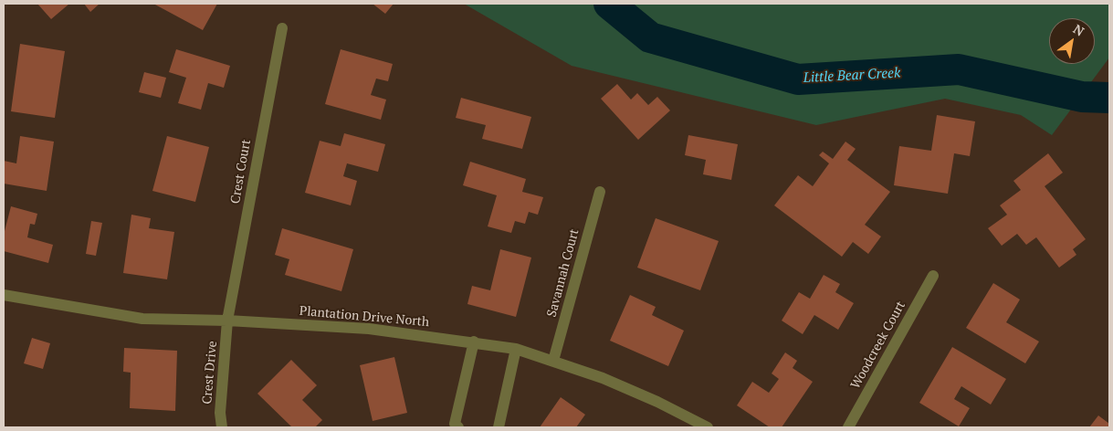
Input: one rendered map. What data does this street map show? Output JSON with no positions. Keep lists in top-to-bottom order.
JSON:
{
  "streets": {
    "street": [
      "Crest Court",
      "Savannah Court",
      "Plantation Drive North",
      "Woodcreek Court",
      "Crest Drive"
    ]
  },
  "crossings": [
    ["Crest Court", "Plantation Drive North"],
    ["Crest Court", "Crest Drive"],
    ["Savannah Court", "Plantation Drive North"],
    ["Plantation Drive North", "Crest Drive"]
  ],
  "water": ["Little Bear Creek"],
  "north": "top right"
}
